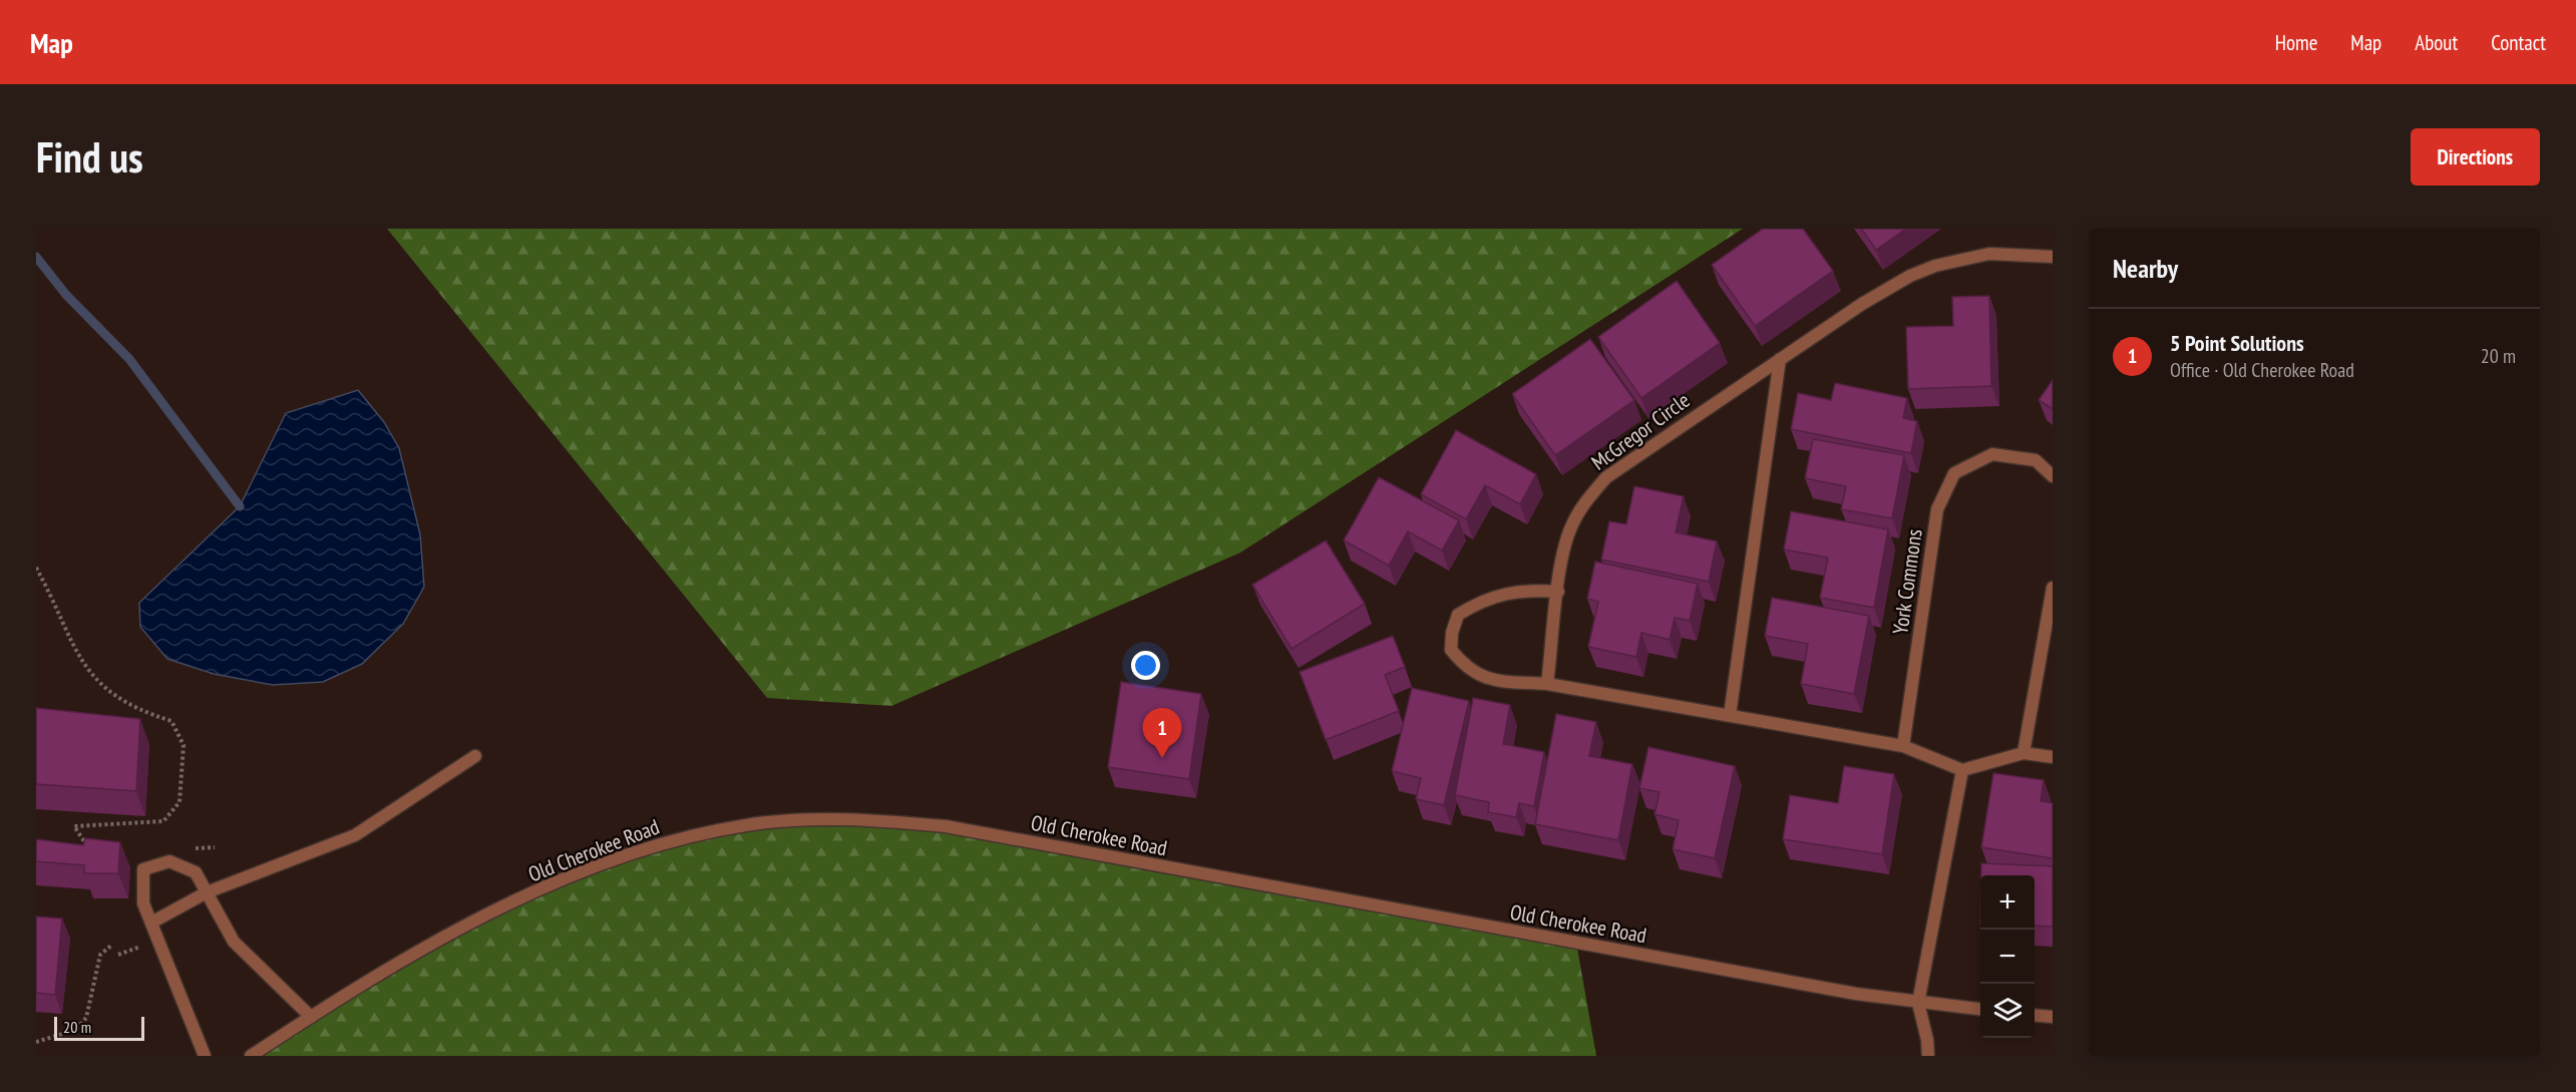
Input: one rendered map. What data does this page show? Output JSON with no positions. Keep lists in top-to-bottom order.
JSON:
{
  "streets": {
    "street": ["McGregor Circle", "York Commons", "Old Cherokee Road"]
  },
  "scale_bar": "20 m",
  "page": {
    "header": "Map",
    "nav": [
      "Home",
      "Map",
      "About",
      "Contact"
    ],
    "buttons": "Directions",
    "title": "Find us",
    "heading": "Nearby",
    "list": [
      {
        "mark": "1",
        "name": "5 Point Solutions",
        "note": "Office · Old Cherokee Road",
        "value": "20 m"
      }
    ],
    "pins": "1",
    "map_buttons": ["+", "−"],
    "scale": "20 m"
  }
}
